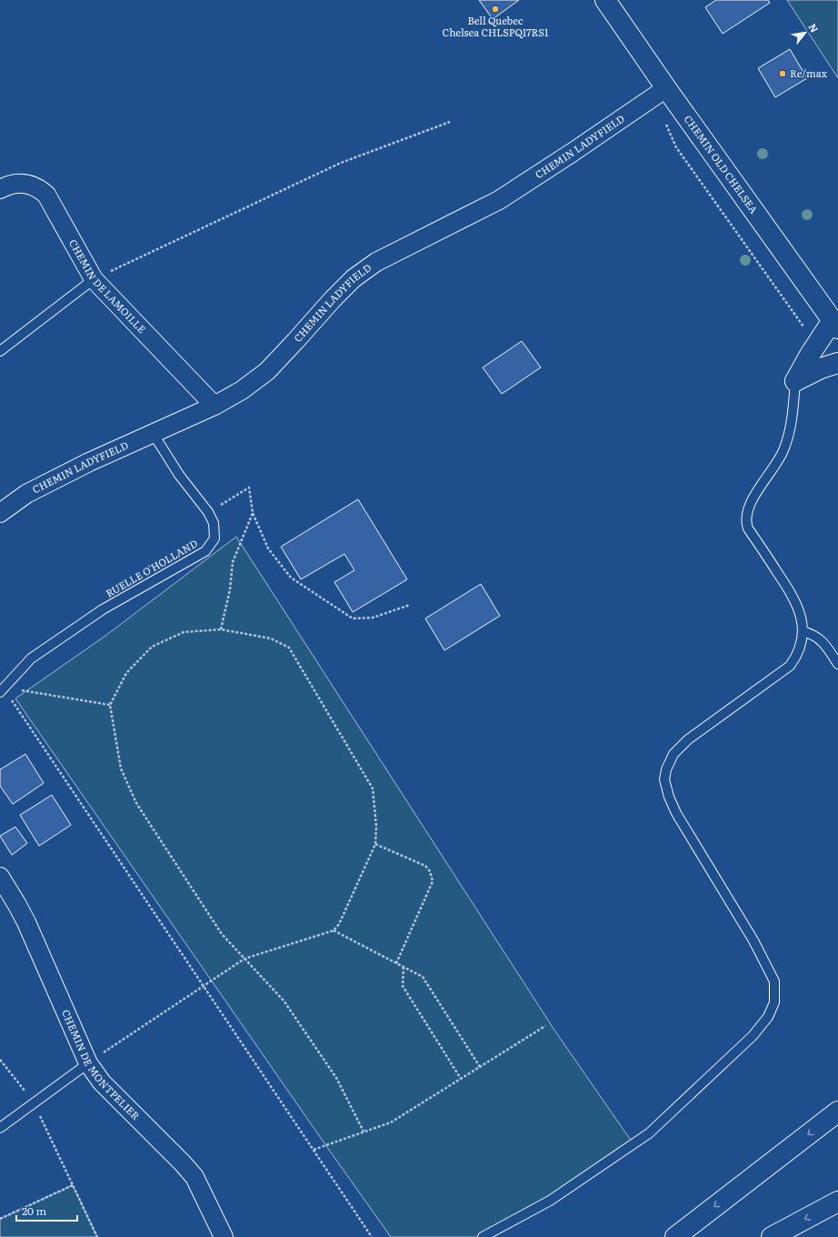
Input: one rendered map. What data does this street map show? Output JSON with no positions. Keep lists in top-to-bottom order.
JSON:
{
  "streets": {
    "main road": ["CHEMIN OLD CHELSEA"],
    "street": ["CHEMIN LADYFIELD", "CHEMIN DE LAMOILLE", "CHEMIN DE MONTPELIER"],
    "lane": ["RUELLE O'HOLLAND"]
  },
  "crossings": [
    ["CHEMIN LADYFIELD", "CHEMIN OLD CHELSEA"],
    ["CHEMIN LADYFIELD", "CHEMIN DE LAMOILLE"],
    ["CHEMIN LADYFIELD", "RUELLE O'HOLLAND"]
  ],
  "places": ["Bell Quebec Chelsea CHLSPQ17RS1", "Re/max"],
  "scale_bar": "20 m",
  "north": "top right"
}
